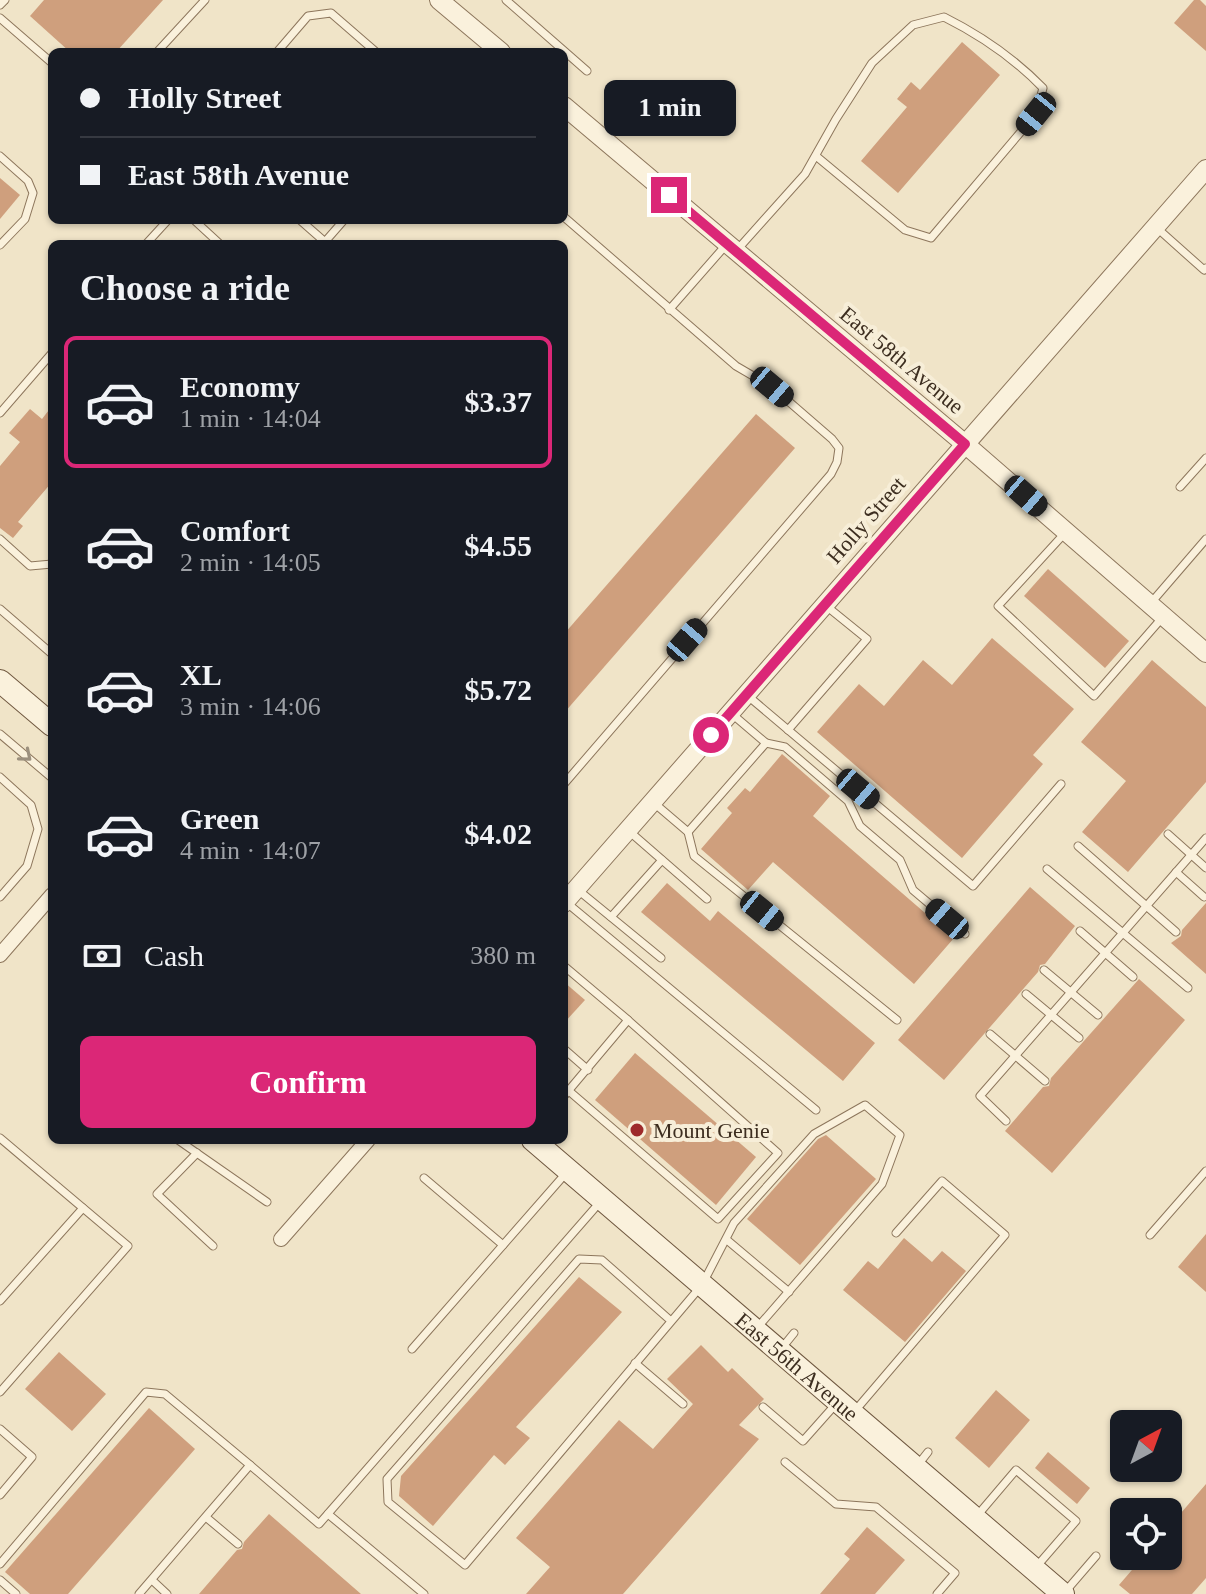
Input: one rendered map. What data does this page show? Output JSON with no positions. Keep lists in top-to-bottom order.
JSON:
{
  "streets": {
    "main road": ["East 56th Avenue"],
    "street": ["East 58th Avenue", "Holly Street"]
  },
  "crossings": [
    ["East 58th Avenue", "Holly Street"]
  ],
  "places": ["Mount Genie"],
  "north": "top right",
  "page": {
    "banner": ["Holly Street", "East 58th Avenue"],
    "bubble": "1 min",
    "heading": "Choose a ride",
    "list": [
      {
        "name": "Economy",
        "note": "1 min · 14:04",
        "value": "$3.37"
      },
      {
        "name": "Comfort",
        "note": "2 min · 14:05",
        "value": "$4.55"
      },
      {
        "name": "XL",
        "note": "3 min · 14:06",
        "value": "$5.72"
      },
      {
        "name": "Green",
        "note": "4 min · 14:07",
        "value": "$4.02"
      }
    ],
    "pay": ["Cash", "380 m"],
    "buttons": "Confirm"
  }
}
